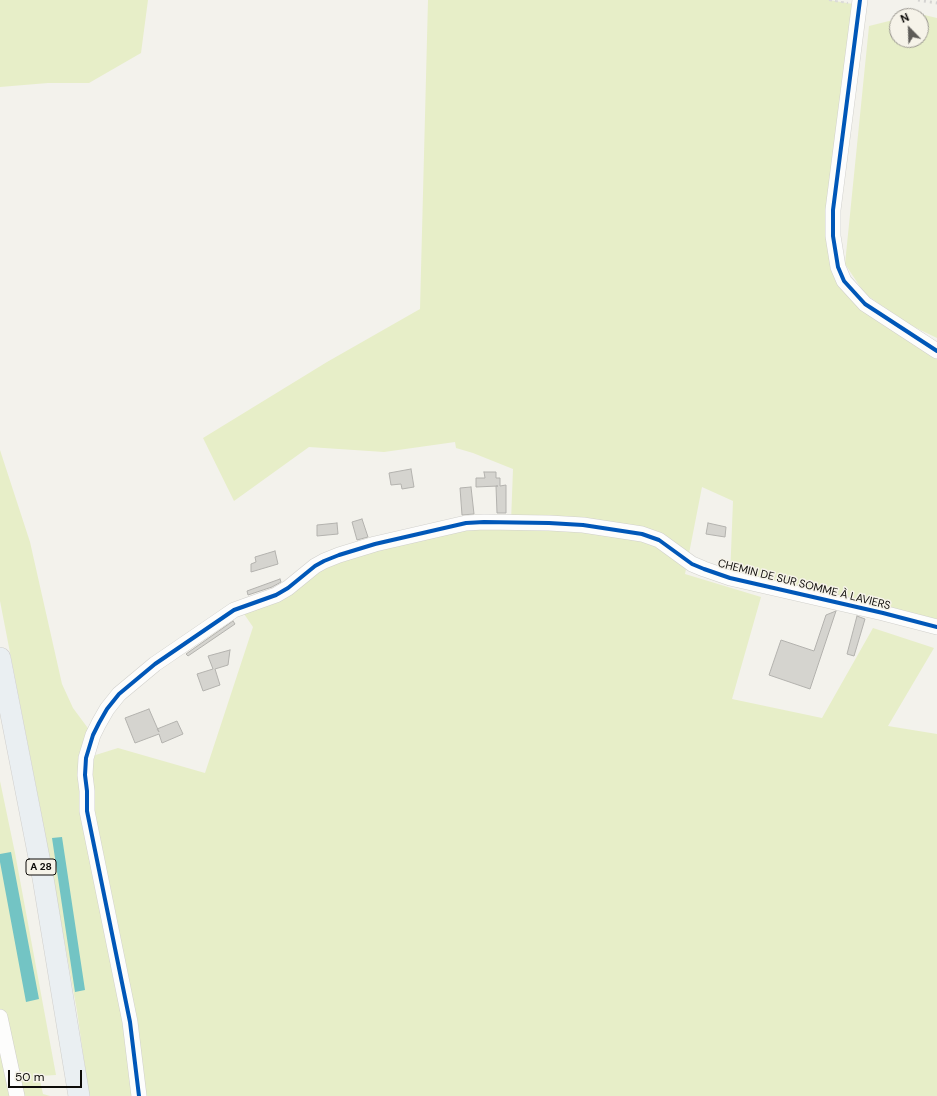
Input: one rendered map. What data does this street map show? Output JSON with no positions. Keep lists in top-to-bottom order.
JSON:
{
  "streets": {
    "highway": ["A 28"],
    "street": ["CHEMIN DE SUR SOMME À LAVIERS"]
  },
  "scale_bar": "50 m",
  "north": "top left"
}
